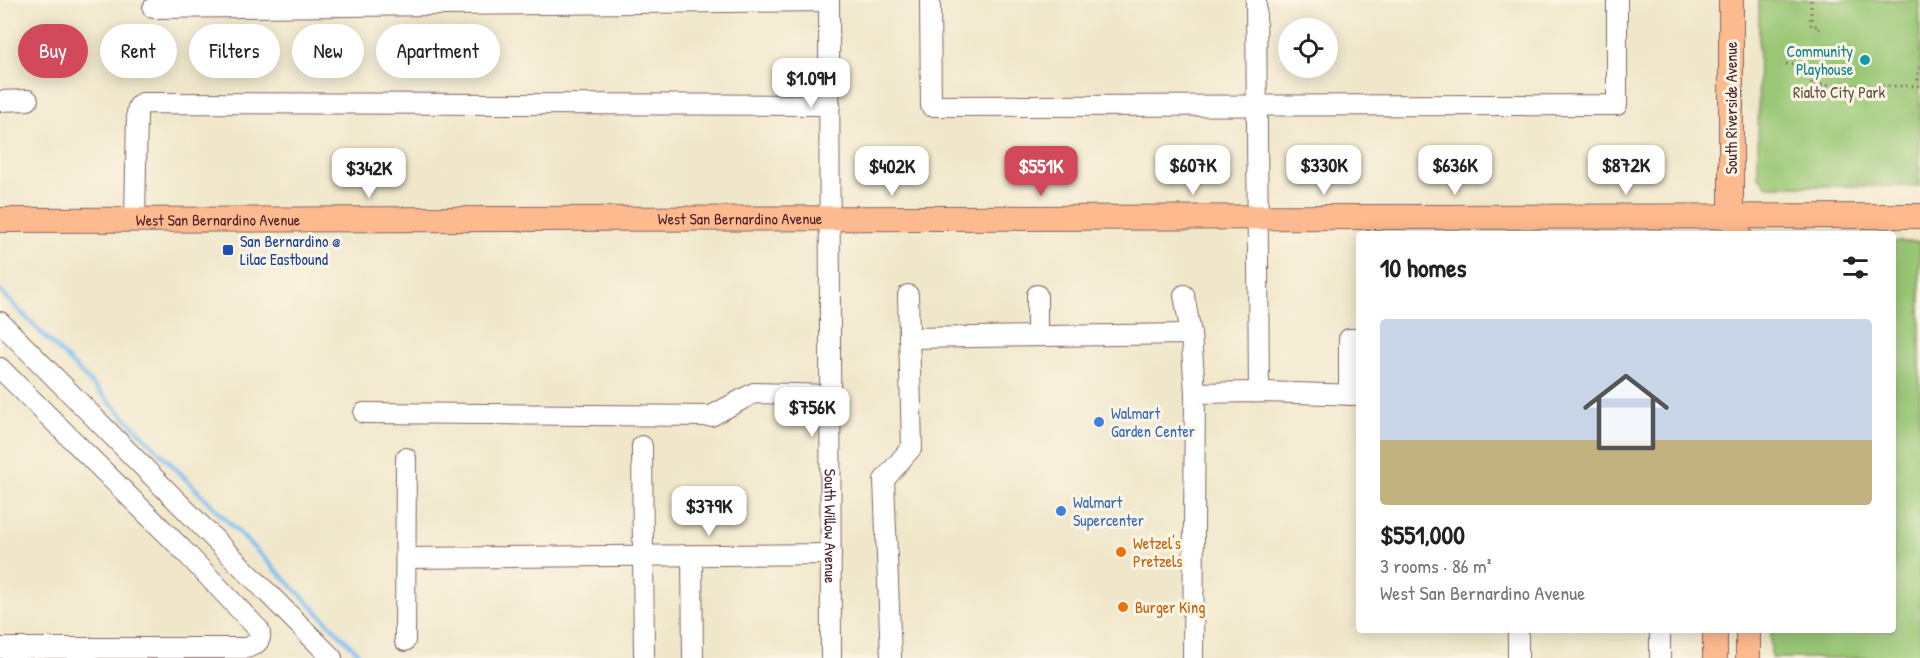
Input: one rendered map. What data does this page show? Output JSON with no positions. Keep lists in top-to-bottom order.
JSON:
{
  "streets": {
    "main road": ["South Riverside Avenue", "West San Bernardino Avenue"],
    "street": ["South Willow Avenue"]
  },
  "crossings": [
    ["South Riverside Avenue", "West San Bernardino Avenue"],
    ["West San Bernardino Avenue", "South Willow Avenue"]
  ],
  "parks": ["Rialto City Park"],
  "places": {
    "other": [
      "Community Playhouse",
      "Walmart Garden Center",
      "Walmart Supercenter",
      "Wetzel's Pretzels",
      "Burger King"
    ],
    "transit": ["San Bernardino @ Lilac Eastbound"]
  },
  "page": {
    "chip": [
      "Buy",
      "Rent",
      "Filters",
      "New",
      "Apartment"
    ],
    "price": [
      "$1.09M",
      "$607K",
      "$330K",
      "$636K",
      "$872K",
      "$402K",
      "$551K",
      "$342K",
      "$756K",
      "$379K"
    ],
    "heading": "10 homes",
    "list": [
      {
        "name": "$551,000",
        "note": "3 rooms · 86 m² · West San Bernardino Avenue"
      }
    ]
  }
}
